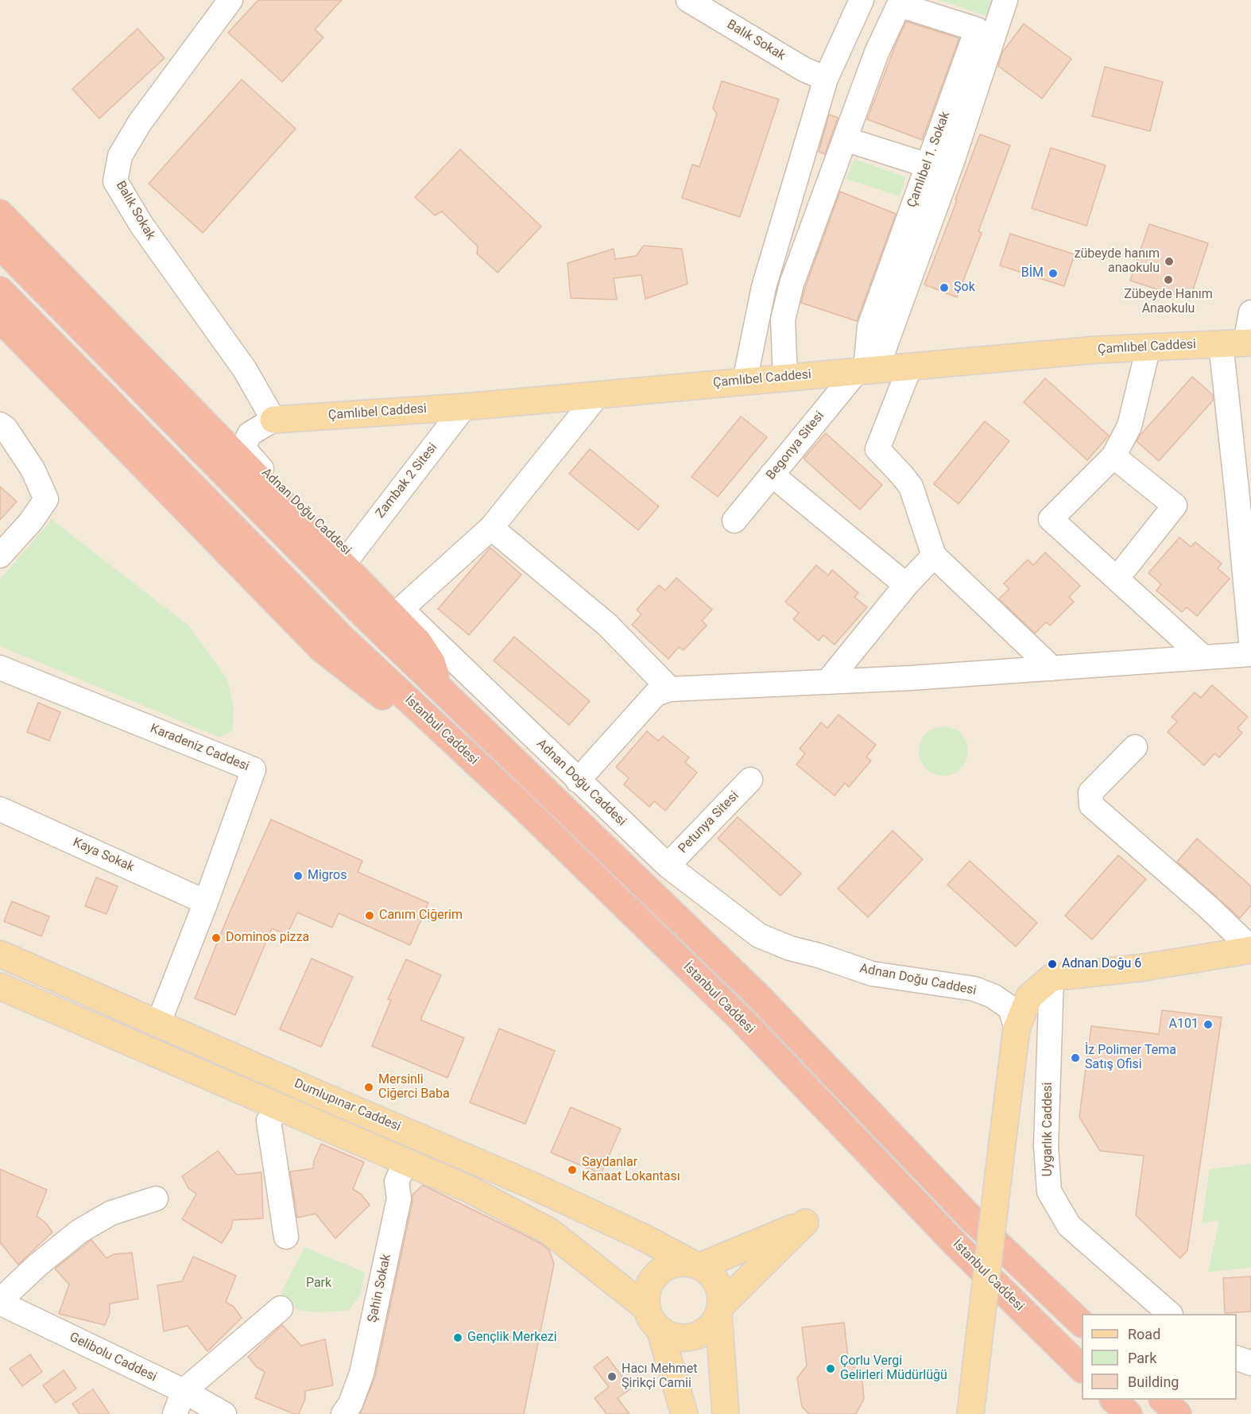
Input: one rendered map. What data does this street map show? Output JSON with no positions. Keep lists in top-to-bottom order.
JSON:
{
  "streets": {
    "highway": ["İstanbul Caddesi"],
    "main road": ["Çamlıbel Caddesi", "Adnan Doğu Caddesi", "Dumlupınar Caddesi"],
    "street": [
      "Balık Sokak",
      "Çamlıbel 1. Sokak",
      "Begonya Sitesi",
      "Zambak 2 Sitesi",
      "Karadeniz Caddesi",
      "Petunya Sitesi",
      "Kaya Sokak",
      "Uygarlık Caddesi",
      "Şahin Sokak",
      "Gelibolu Caddesi"
    ]
  },
  "crossings": [
    ["Balık Sokak", "Çamlıbel Caddesi"],
    ["Balık Sokak", "Adnan Doğu Caddesi"],
    ["Çamlıbel 1. Sokak", "Çamlıbel Caddesi"],
    ["Çamlıbel 1. Sokak", "Begonya Sitesi"],
    ["Çamlıbel Caddesi", "Begonya Sitesi"],
    ["Çamlıbel Caddesi", "Zambak 2 Sitesi"],
    ["Çamlıbel Caddesi", "Adnan Doğu Caddesi"],
    ["Zambak 2 Sitesi", "Adnan Doğu Caddesi"],
    ["Adnan Doğu Caddesi", "Petunya Sitesi"],
    ["Adnan Doğu Caddesi", "Uygarlık Caddesi"],
    ["Karadeniz Caddesi", "Kaya Sokak"],
    ["Karadeniz Caddesi", "Dumlupınar Caddesi"]
  ],
  "parks": ["Park"],
  "places": [
    "zübeyde hanım anaokulu",
    "BİM",
    "Zübeyde Hanım Anaokulu",
    "Şok",
    "Migros",
    "Canım Ciğerim",
    "Dominos pizza",
    "Adnan Doğu 6",
    "A101",
    "İz Polimer Tema Satış Ofisi",
    "Mersinli Ciğerci Baba",
    "Saydanlar Kanaat Lokantası",
    "Gençlik Merkezi",
    "Çorlu Vergi Gelirleri Müdürlüğü",
    "Hacı Mehmet Şirikçi Camii"
  ],
  "legend": ["Road", "Park", "Building"]
}
